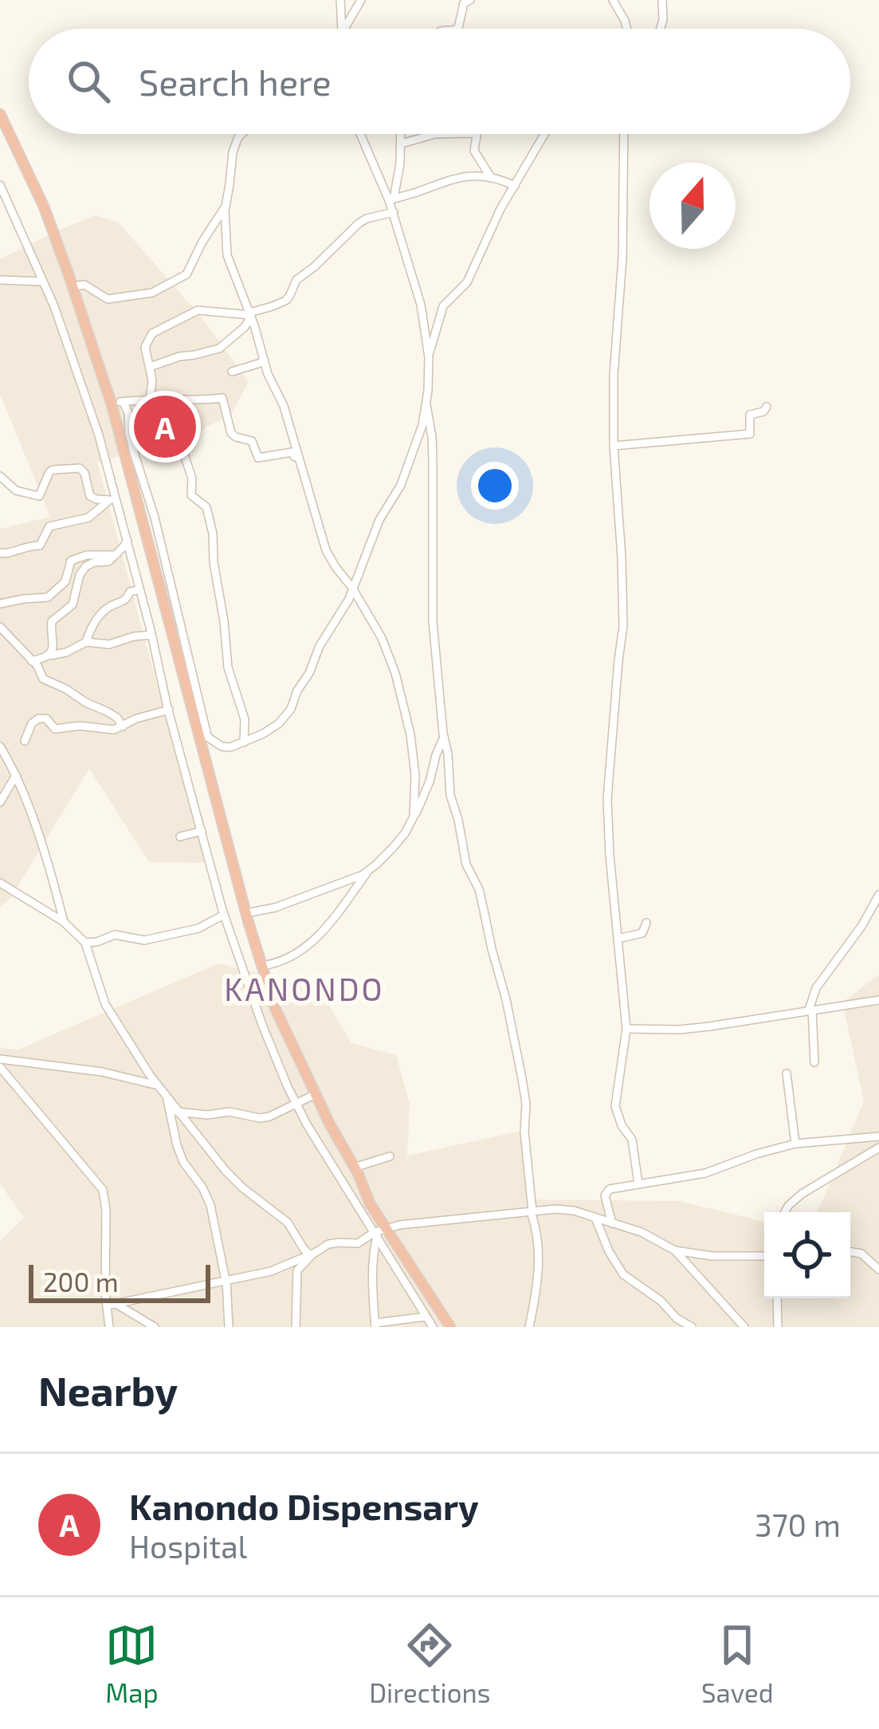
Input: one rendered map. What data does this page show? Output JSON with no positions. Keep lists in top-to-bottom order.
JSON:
{
  "districts": ["KANONDO"],
  "scale_bar": "200 m",
  "north": "top",
  "page": {
    "search": "Search here",
    "pins": "A",
    "scale": "200 m",
    "heading": "Nearby",
    "list": [
      {
        "mark": "A",
        "name": "Kanondo Dispensary",
        "note": "Hospital",
        "value": "370 m"
      }
    ],
    "nav": ["Map", "Directions", "Saved"]
  }
}
